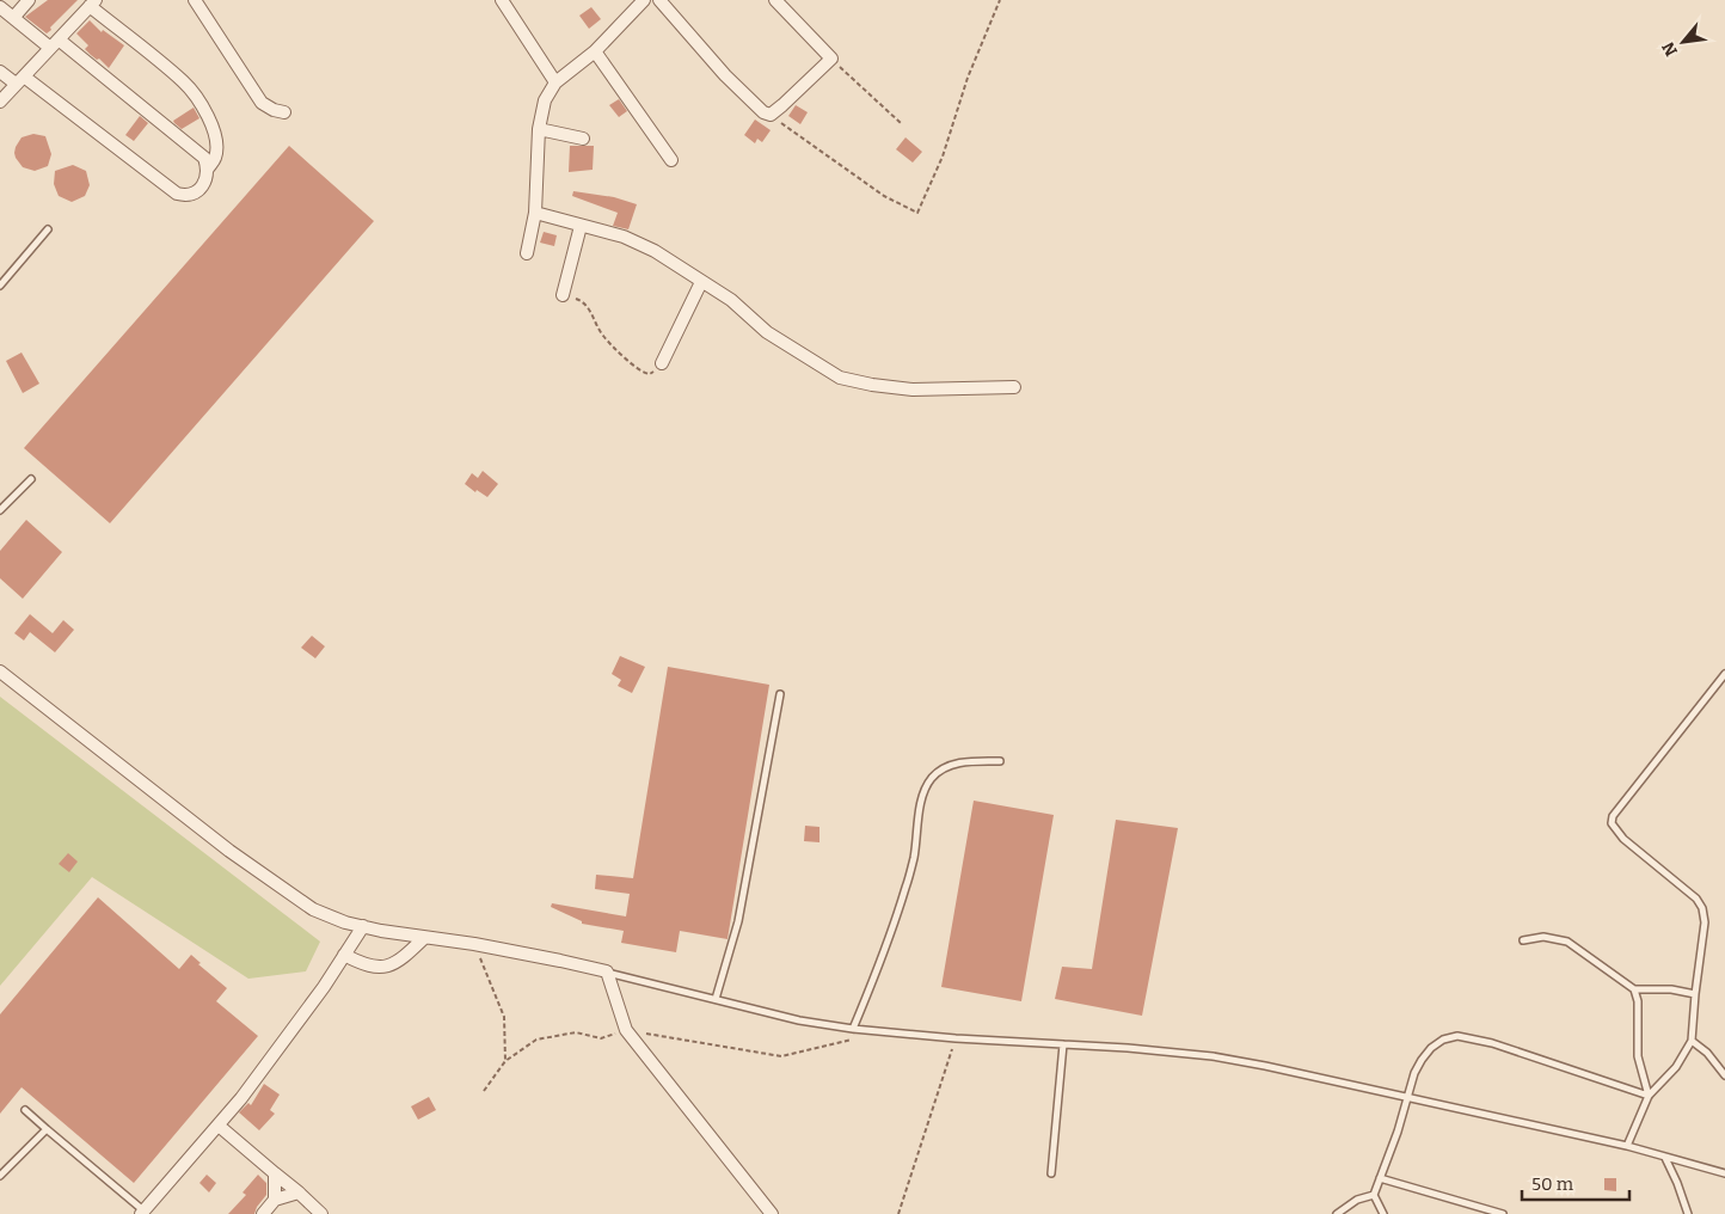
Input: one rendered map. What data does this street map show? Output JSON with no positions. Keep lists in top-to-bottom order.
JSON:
{
  "scale_bar": "50 m",
  "north": "bottom left"
}
